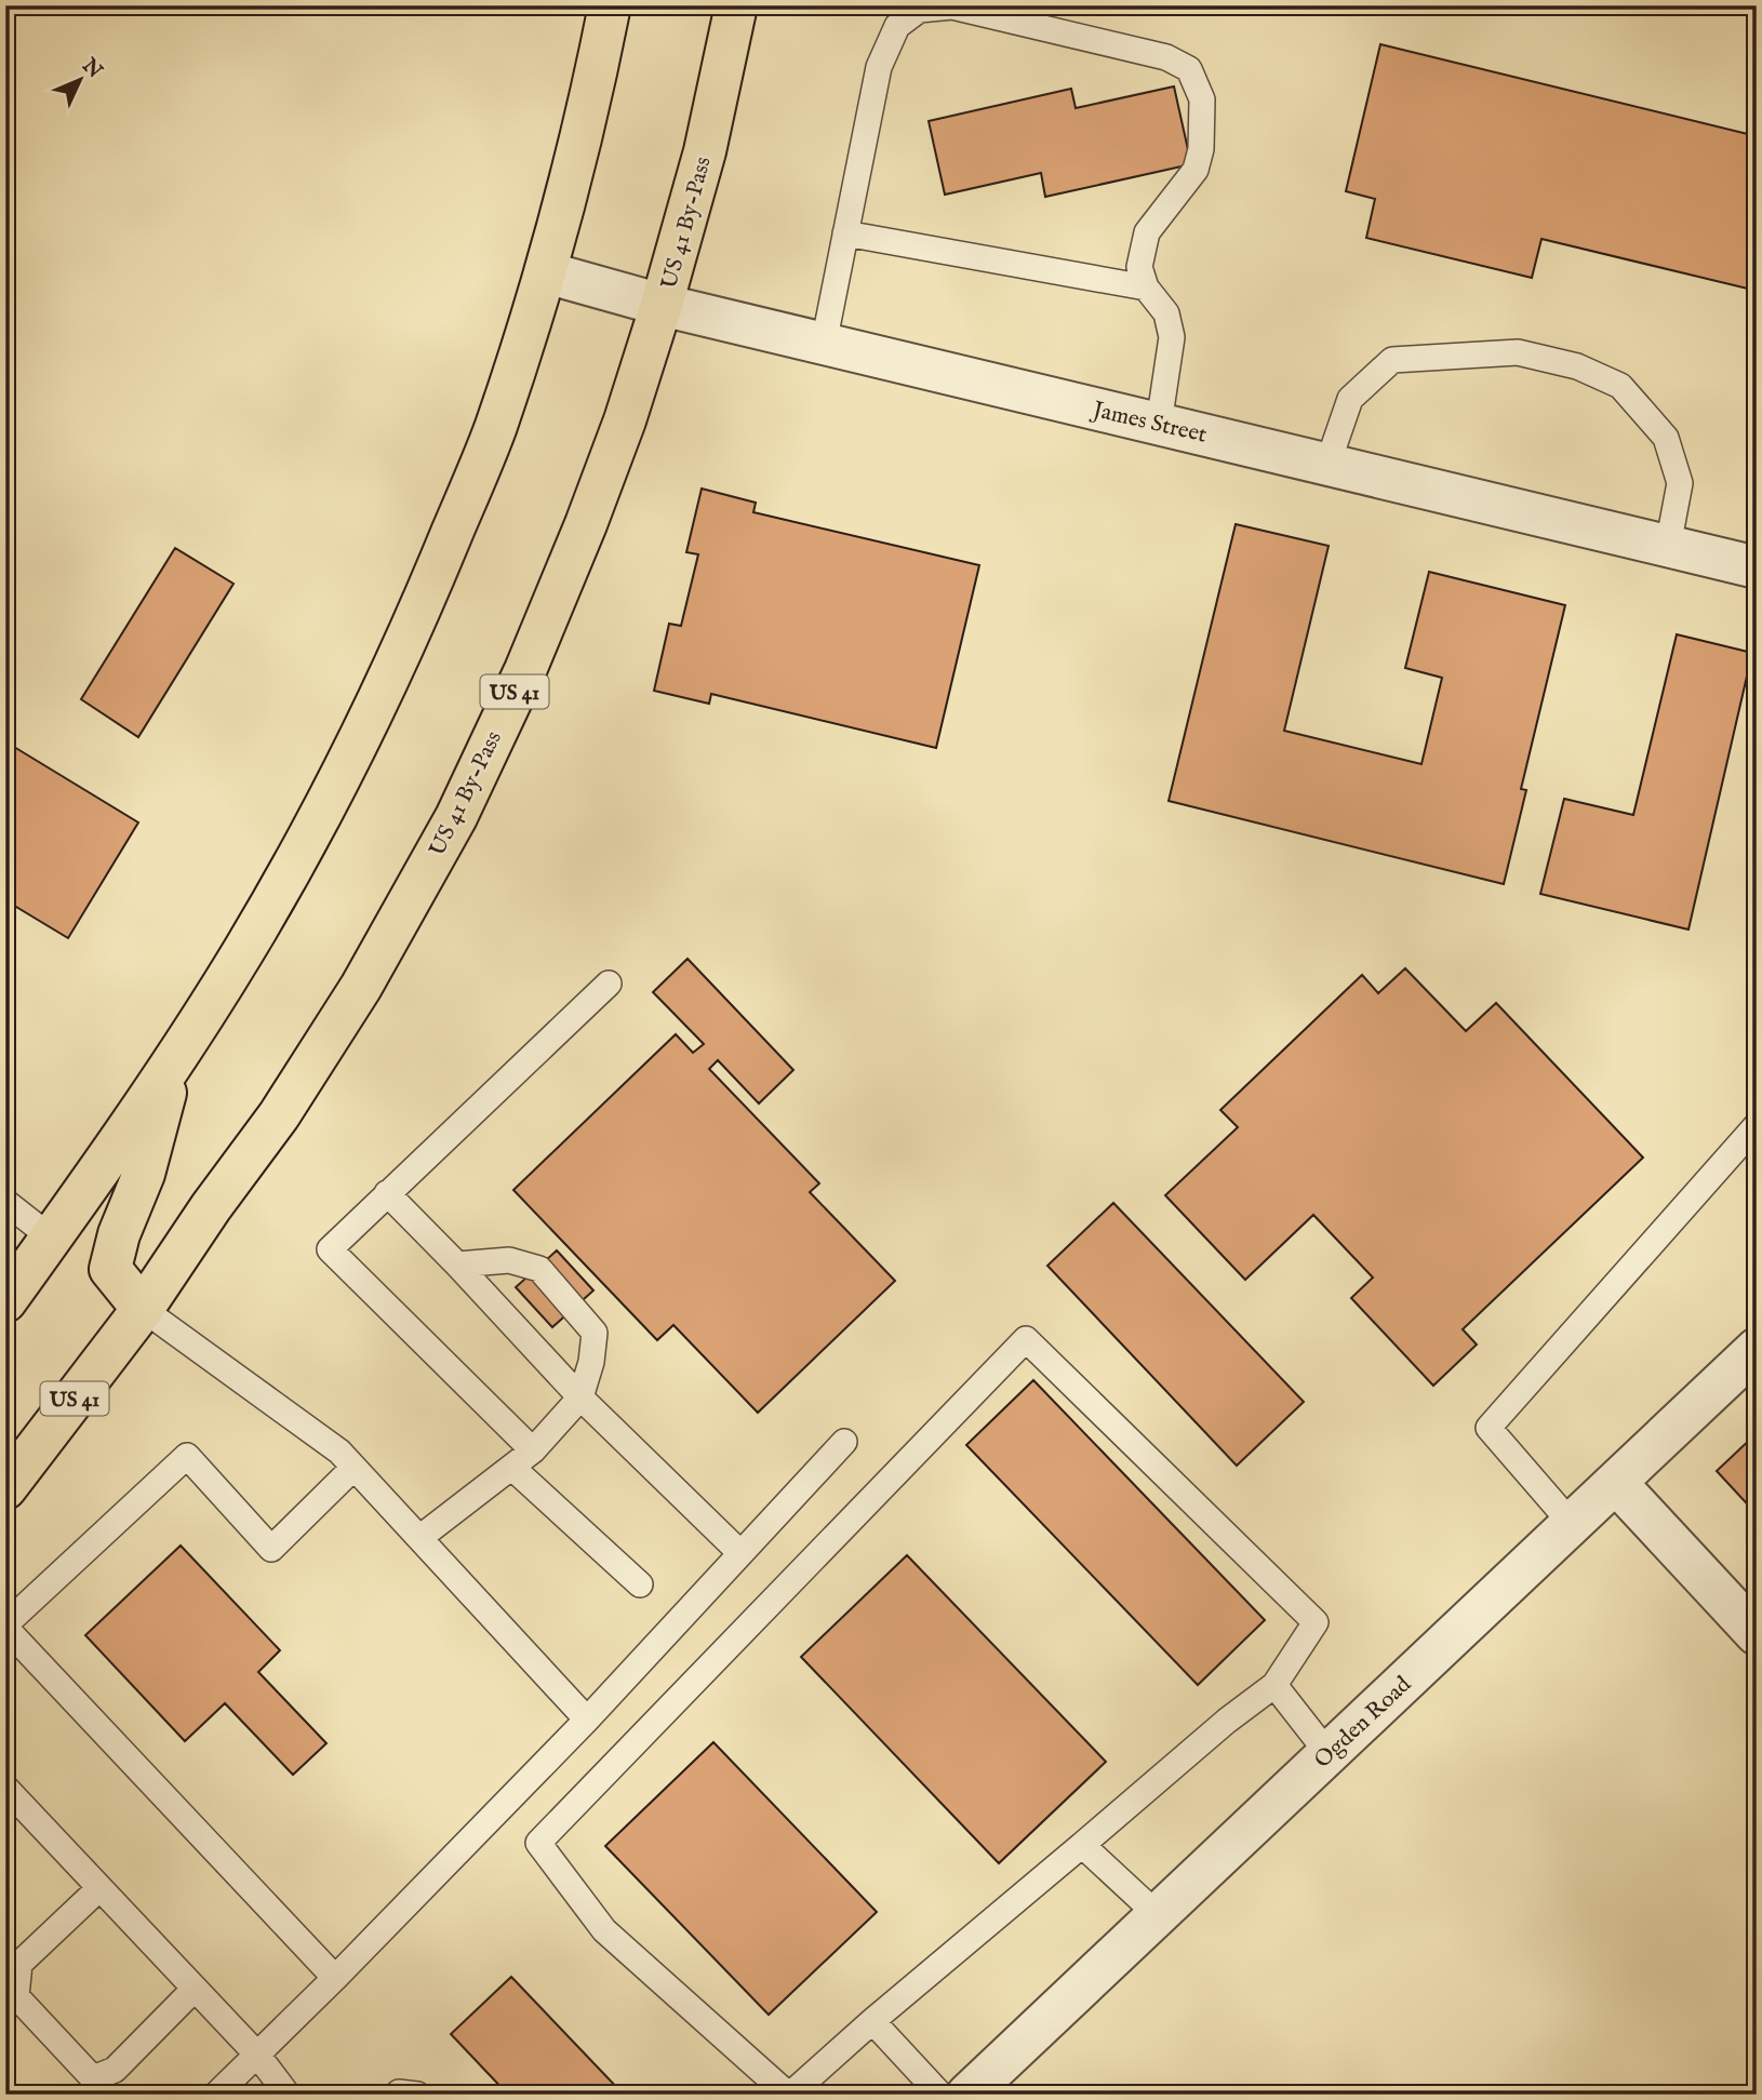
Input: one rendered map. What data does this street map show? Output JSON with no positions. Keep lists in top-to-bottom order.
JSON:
{
  "streets": {
    "main road": ["US 41 By-Pass", "US 41"],
    "street": ["James Street", "Ogden Road"]
  },
  "crossings": [
    ["US 41 By-Pass", "James Street"]
  ],
  "north": "top right"
}
